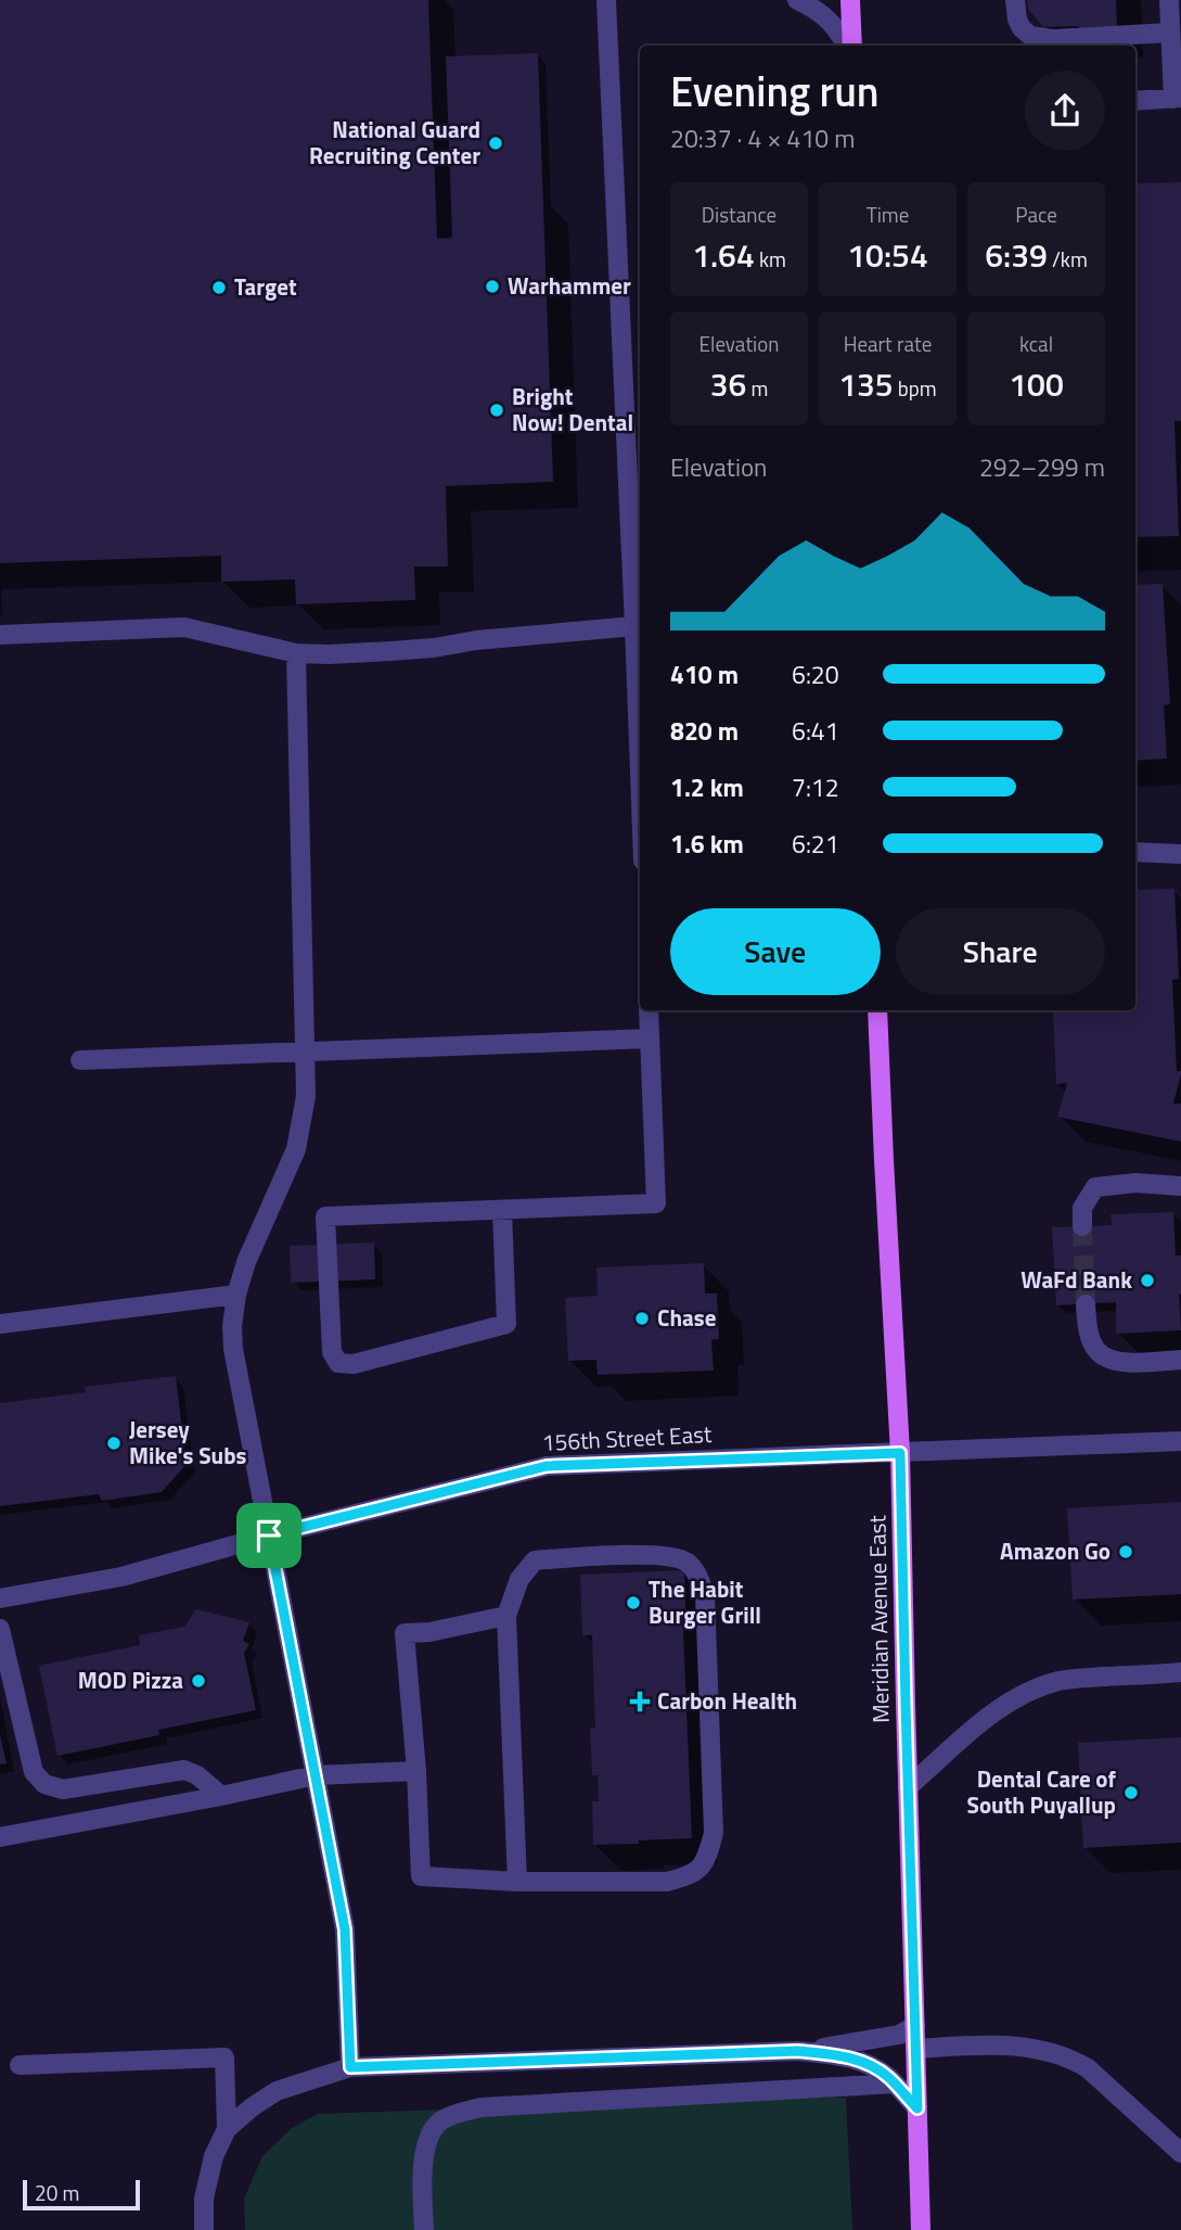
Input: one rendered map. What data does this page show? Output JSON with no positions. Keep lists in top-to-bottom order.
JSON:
{
  "streets": {
    "main road": ["Meridian Avenue East"],
    "street": ["156th Street East"]
  },
  "crossings": [
    ["156th Street East", "Meridian Avenue East"]
  ],
  "places": {
    "other": [
      "National Guard Recruiting Center",
      "Warhammer",
      "Target",
      "Bright Now! Dental",
      "WaFd Bank",
      "Chase",
      "Jersey Mike's Subs",
      "Amazon Go",
      "The Habit Burger Grill",
      "MOD Pizza",
      "Dental Care of South Puyallup"
    ],
    "health": ["Carbon Health"]
  },
  "scale_bar": "20 m",
  "page": {
    "heading": ["Evening run", "20:37 · 4 × 410 m"],
    "stats": [
      ["Distance", "1.64 km"],
      ["Time", "10:54"],
      ["Pace", "6:39 /km"],
      ["Elevation", "36 m"],
      ["Heart rate", "135 bpm"],
      ["kcal", "100"]
    ],
    "chart": ["Elevation", "292–299 m"],
    "list": [
      {
        "name": "410 m",
        "note": "6:20"
      },
      {
        "name": "820 m",
        "note": "6:41"
      },
      {
        "name": "1.2 km",
        "note": "7:12"
      },
      {
        "name": "1.6 km",
        "note": "6:21"
      }
    ],
    "buttons": ["Save", "Share"],
    "scale": "20 m"
  }
}
